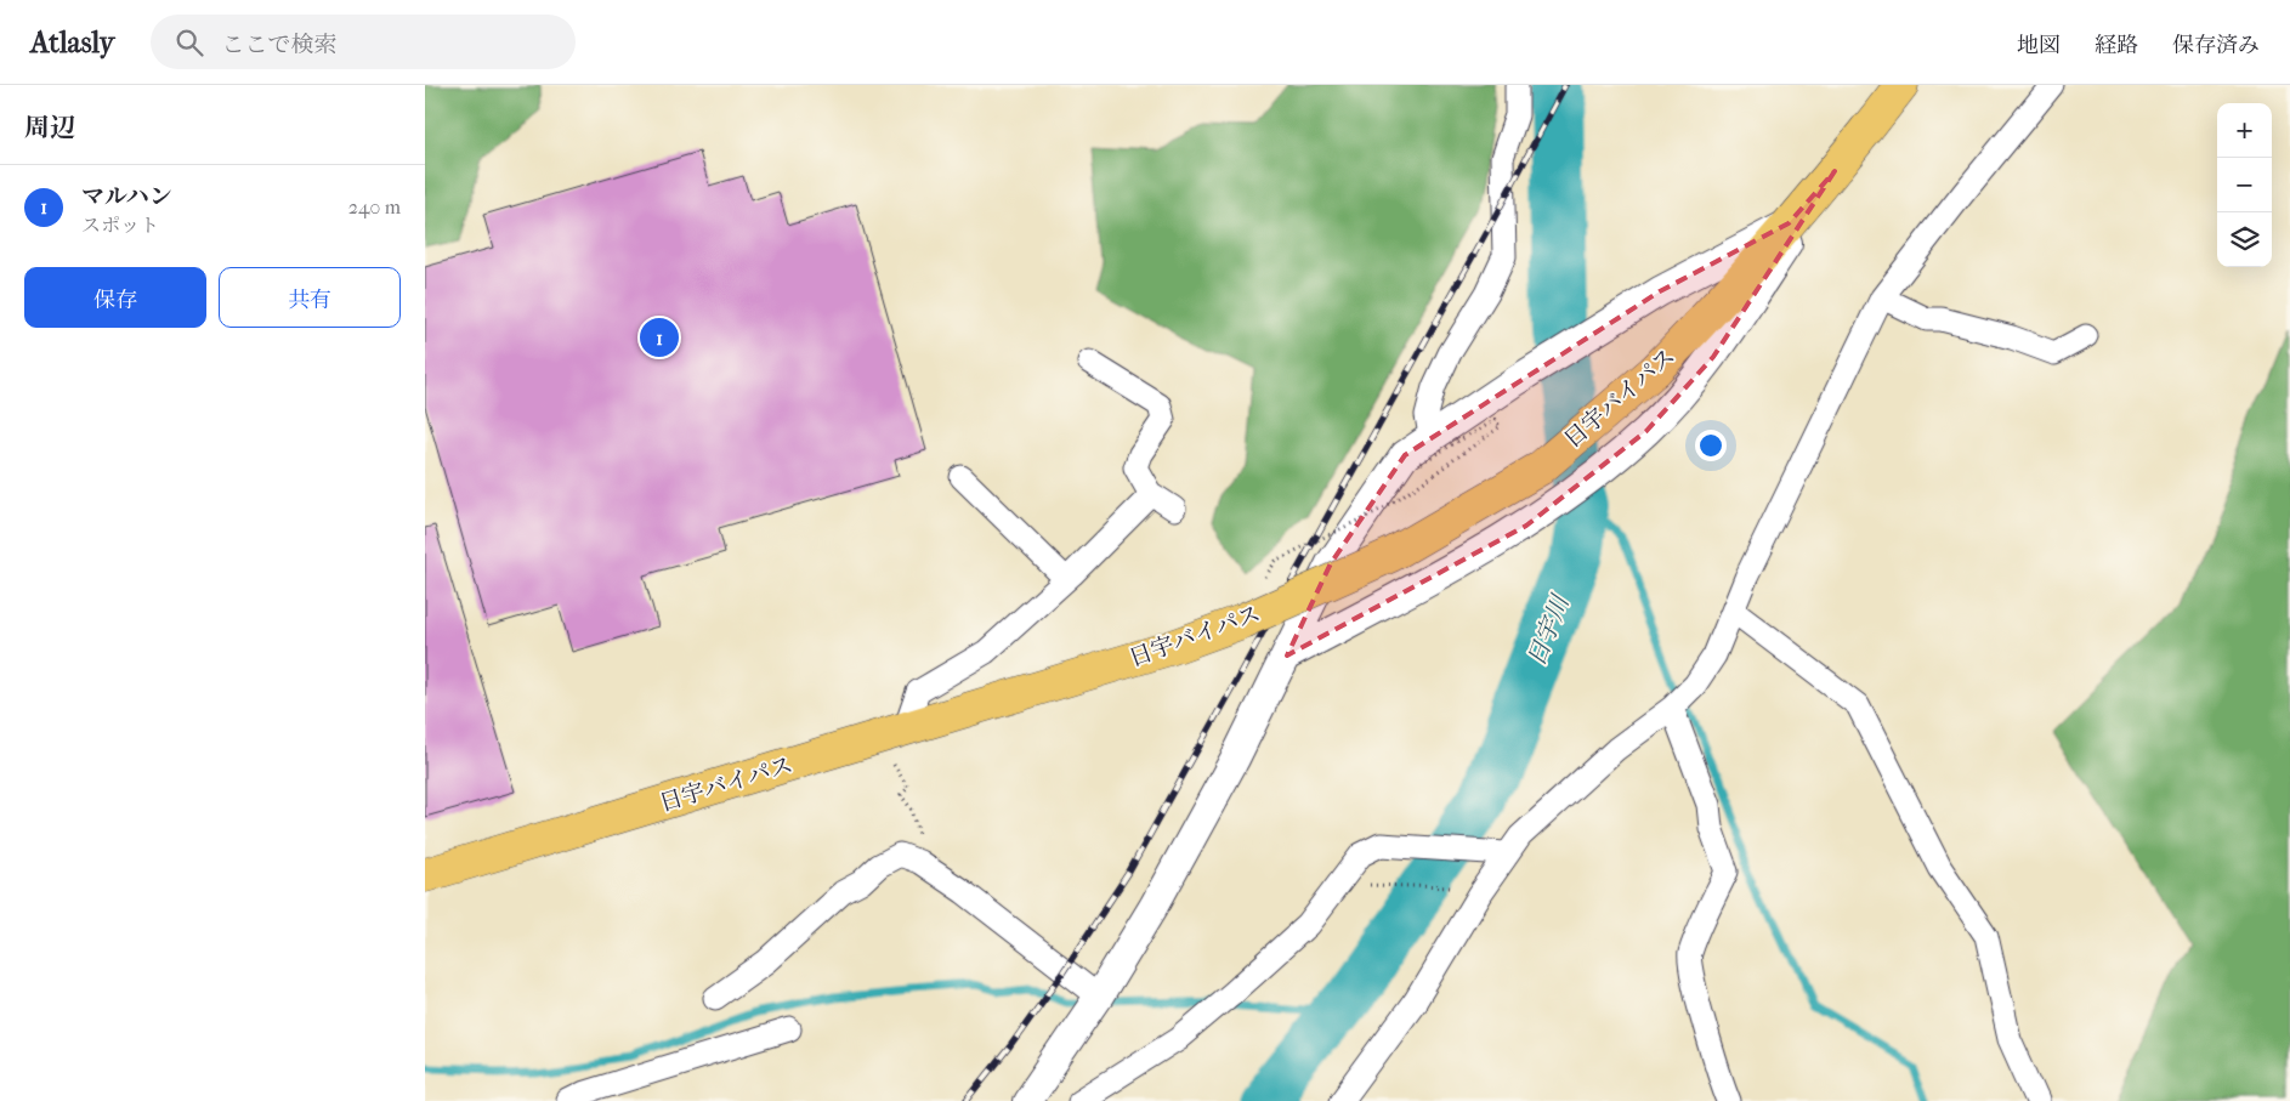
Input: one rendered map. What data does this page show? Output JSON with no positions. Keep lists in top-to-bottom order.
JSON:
{
  "streets": {
    "highway": ["日宇バイパス"]
  },
  "water": ["日宇川"],
  "page": {
    "header": "Atlasly",
    "search": "ここで検索",
    "nav": ["地図", "経路", "保存済み"],
    "heading": "周辺",
    "map_buttons": ["+", "−"],
    "list": [
      {
        "mark": "1",
        "name": "マルハン",
        "note": "スポット",
        "value": "240 m"
      }
    ],
    "buttons": ["保存", "共有"],
    "pins": "1"
  }
}
